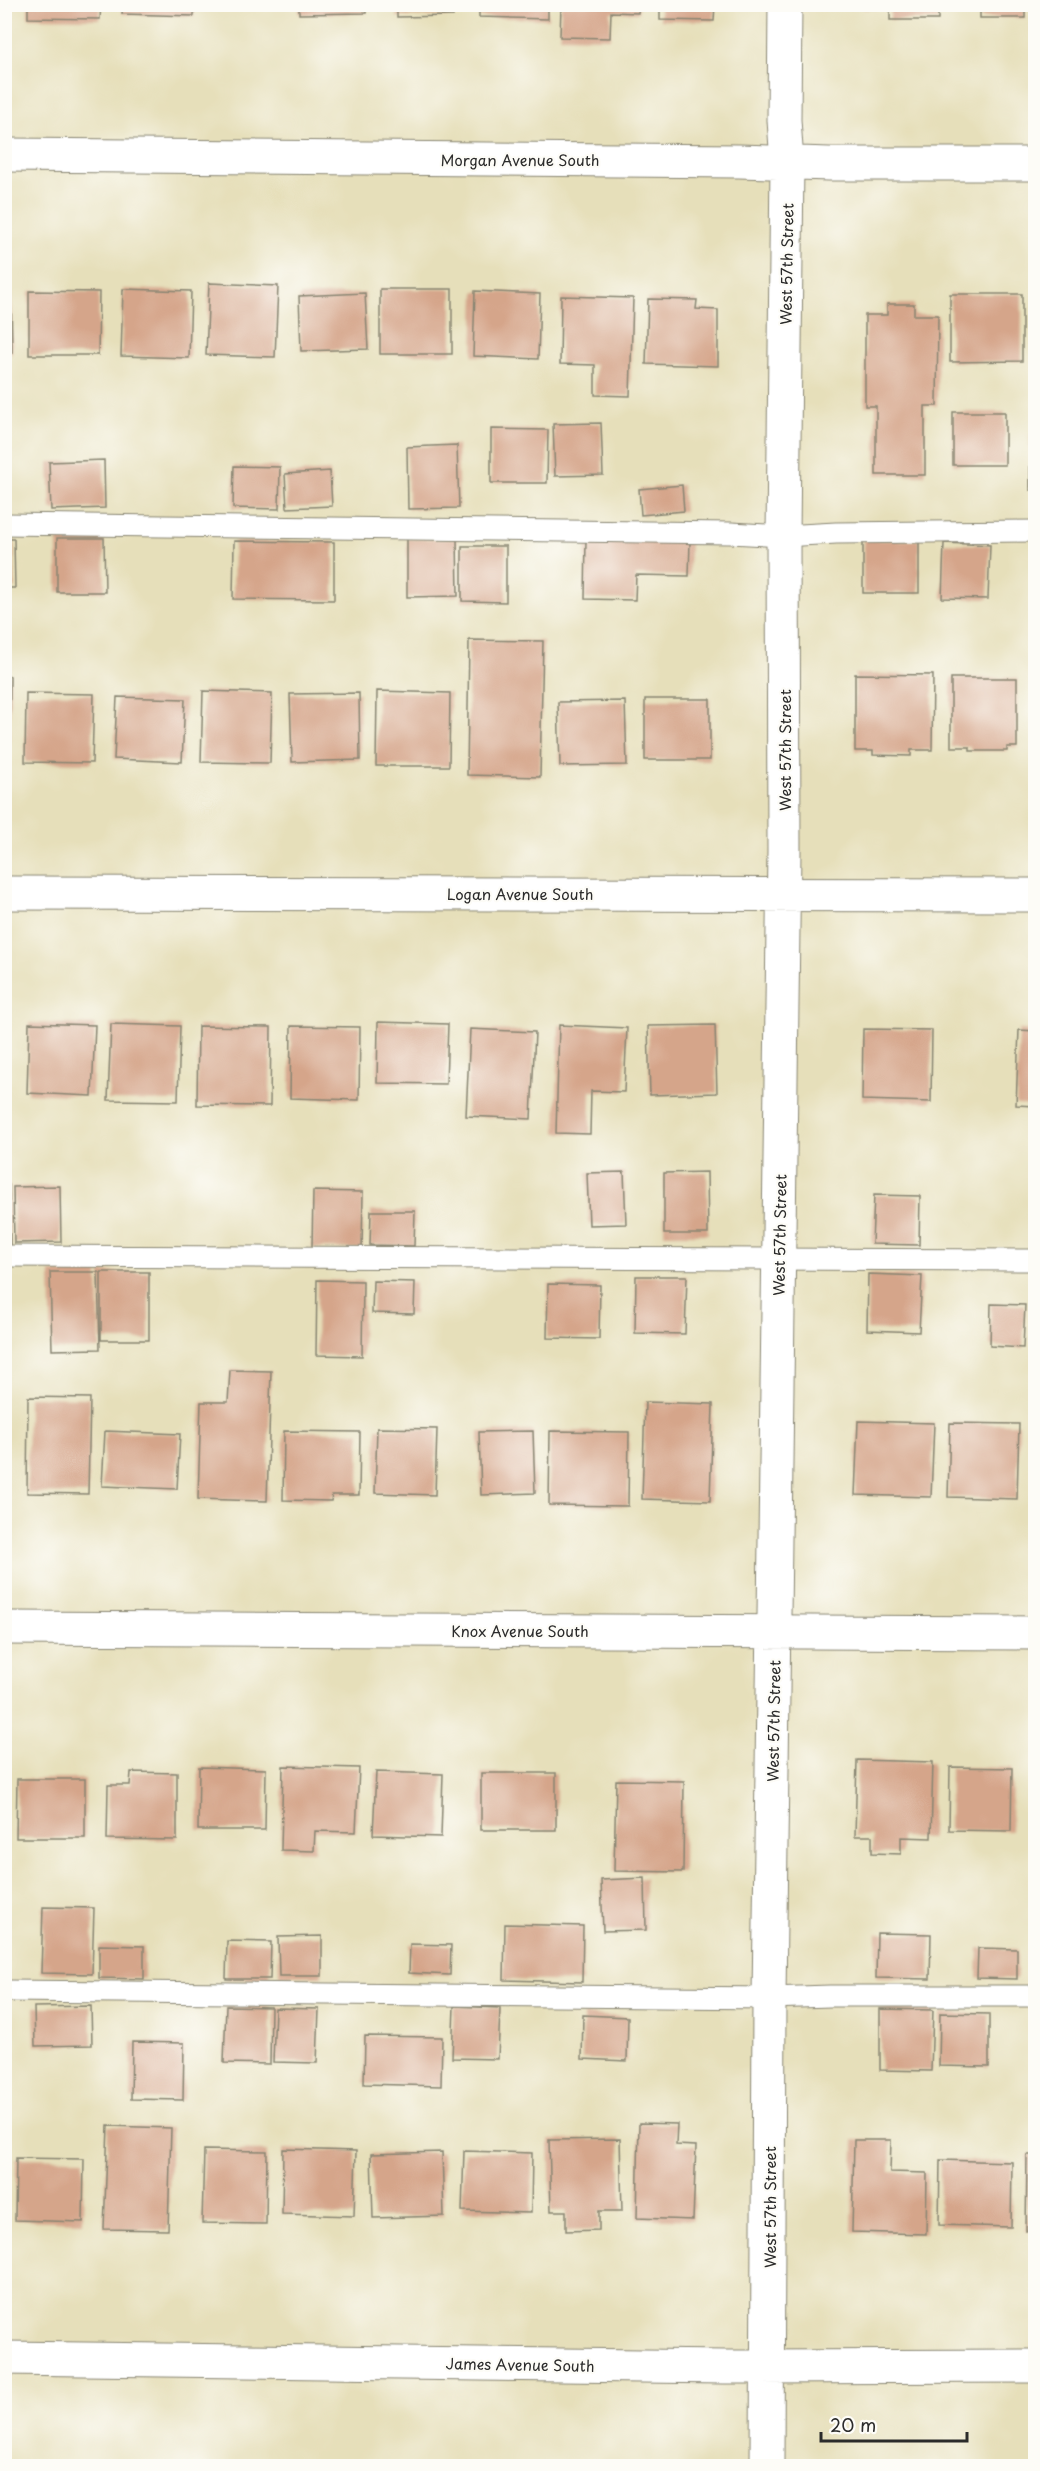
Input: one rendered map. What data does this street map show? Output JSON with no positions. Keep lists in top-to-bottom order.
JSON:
{
  "streets": {
    "street": [
      "Morgan Avenue South",
      "West 57th Street",
      "Logan Avenue South",
      "Knox Avenue South",
      "James Avenue South"
    ]
  },
  "crossings": [
    ["Morgan Avenue South", "West 57th Street"],
    ["West 57th Street", "Logan Avenue South"],
    ["West 57th Street", "Knox Avenue South"],
    ["West 57th Street", "James Avenue South"]
  ],
  "scale_bar": "20 m"
}
